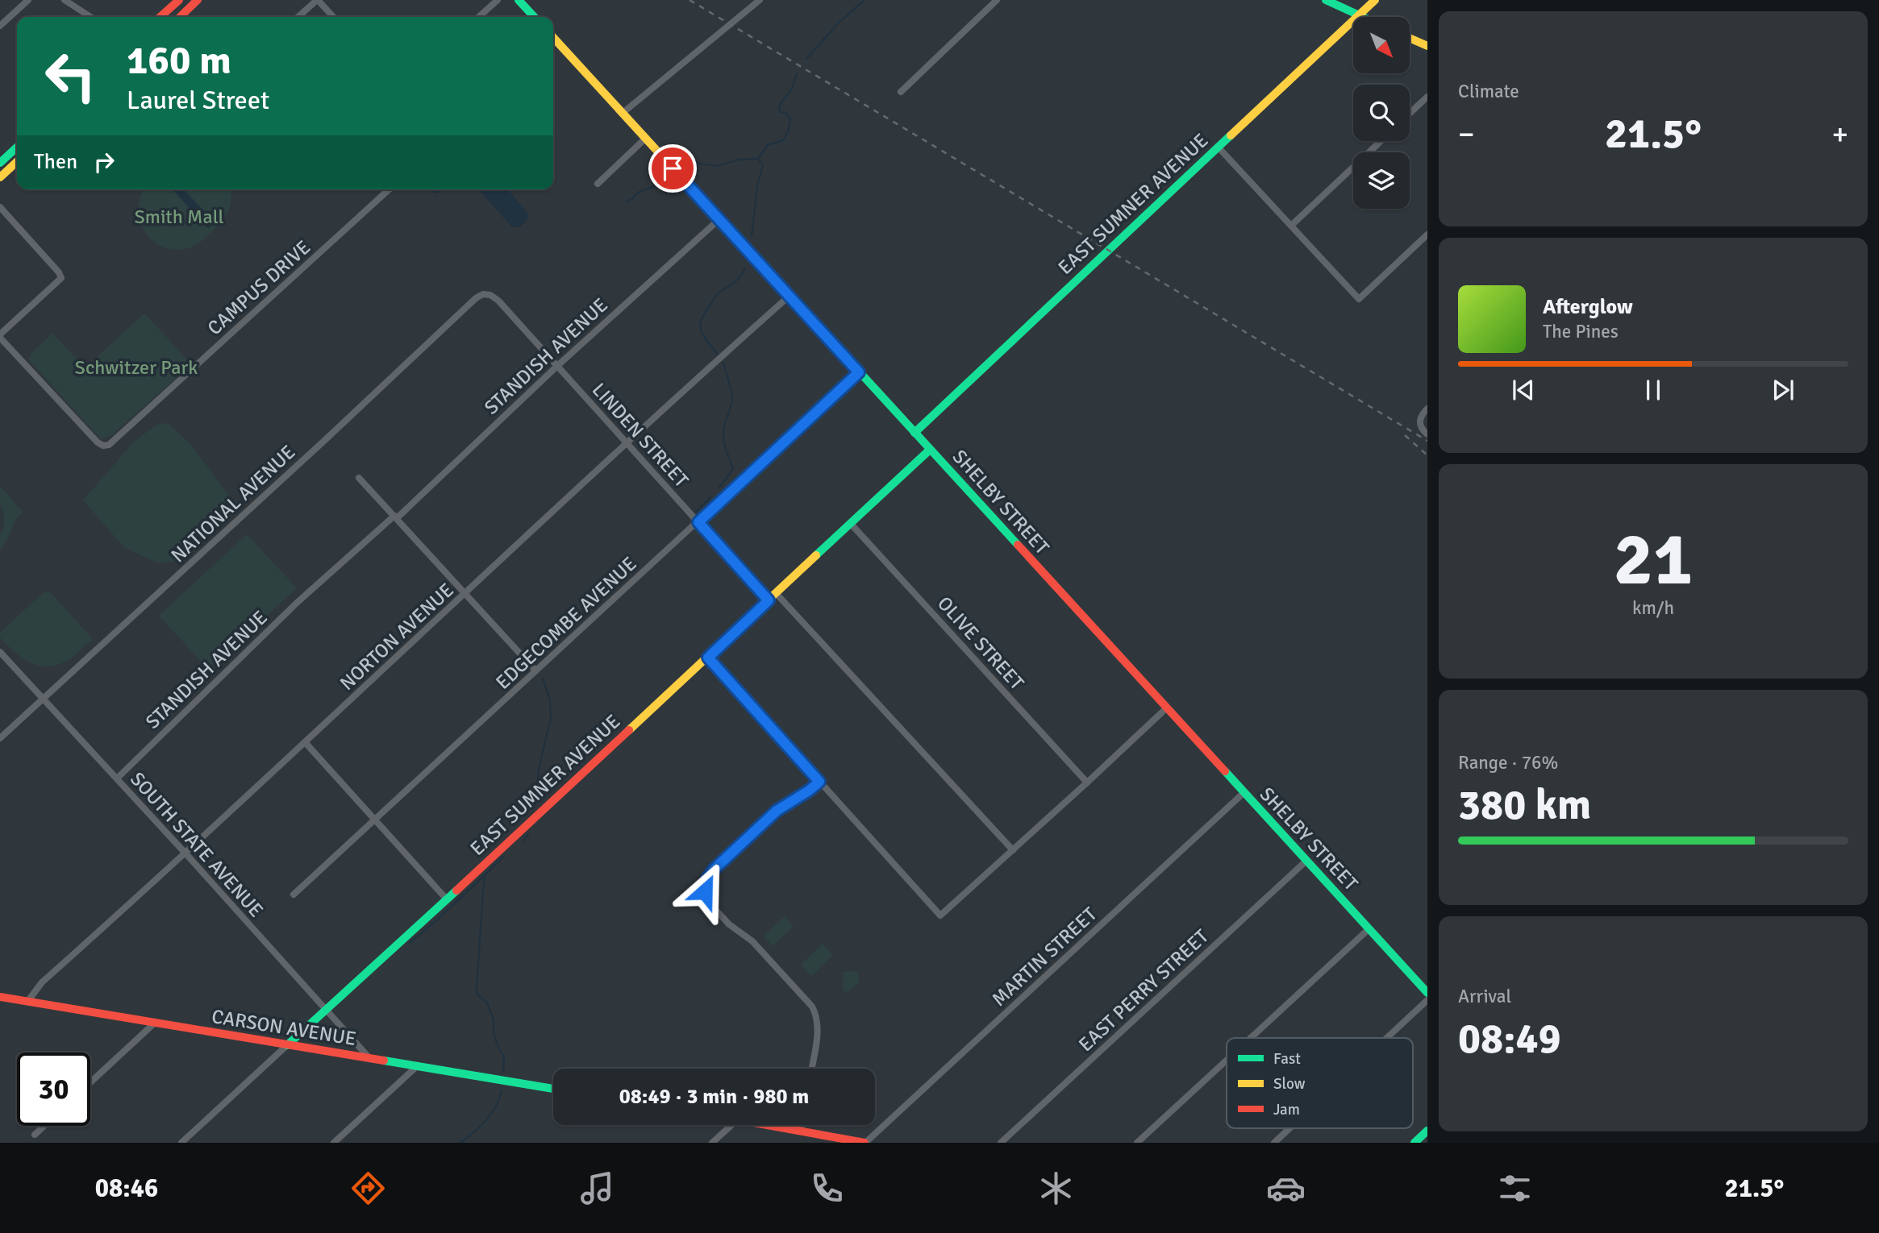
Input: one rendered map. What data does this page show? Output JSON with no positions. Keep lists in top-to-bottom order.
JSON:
{
  "streets": {
    "main road": ["EAST SUMNER AVENUE", "SHELBY STREET", "CARSON AVENUE"],
    "street": [
      "CAMPUS DRIVE",
      "STANDISH AVENUE",
      "LINDEN STREET",
      "NATIONAL AVENUE",
      "EDGECOMBE AVENUE",
      "NORTON AVENUE",
      "OLIVE STREET",
      "SOUTH STATE AVENUE",
      "MARTIN STREET",
      "EAST PERRY STREET"
    ]
  },
  "crossings": [
    ["EAST SUMNER AVENUE", "LINDEN STREET"],
    ["EAST SUMNER AVENUE", "SHELBY STREET"],
    ["EAST SUMNER AVENUE", "OLIVE STREET"],
    ["EAST SUMNER AVENUE", "SOUTH STATE AVENUE"],
    ["EAST SUMNER AVENUE", "CARSON AVENUE"],
    ["STANDISH AVENUE", "LINDEN STREET"],
    ["STANDISH AVENUE", "SHELBY STREET"],
    ["STANDISH AVENUE", "SOUTH STATE AVENUE"],
    ["LINDEN STREET", "NATIONAL AVENUE"],
    ["LINDEN STREET", "EDGECOMBE AVENUE"],
    ["LINDEN STREET", "NORTON AVENUE"],
    ["SHELBY STREET", "EDGECOMBE AVENUE"],
    ["SHELBY STREET", "NORTON AVENUE"],
    ["SHELBY STREET", "MARTIN STREET"],
    ["SHELBY STREET", "EAST PERRY STREET"],
    ["NATIONAL AVENUE", "SOUTH STATE AVENUE"],
    ["NORTON AVENUE", "SOUTH STATE AVENUE"],
    ["NORTON AVENUE", "CARSON AVENUE"],
    ["SOUTH STATE AVENUE", "CARSON AVENUE"]
  ],
  "parks": ["Smith Mall", "Schwitzer Park"],
  "legend": ["Fast", "Slow", "Jam"],
  "north": "bottom right",
  "page": {
    "tile": [
      "Climate",
      ["21", "km/h"],
      ["Range · 76%", "380 km"],
      ["Arrival", "08:49"]
    ],
    "turn": ["160 m", "Laurel Street"],
    "heat": ["−", "21.5°", "+"],
    "then": "Then",
    "song": ["Afterglow", "The Pines"],
    "limit": "30",
    "trip": "08:49 · 3 min · 980 m",
    "tabs": ["08:46", "21.5°"]
  }
}
